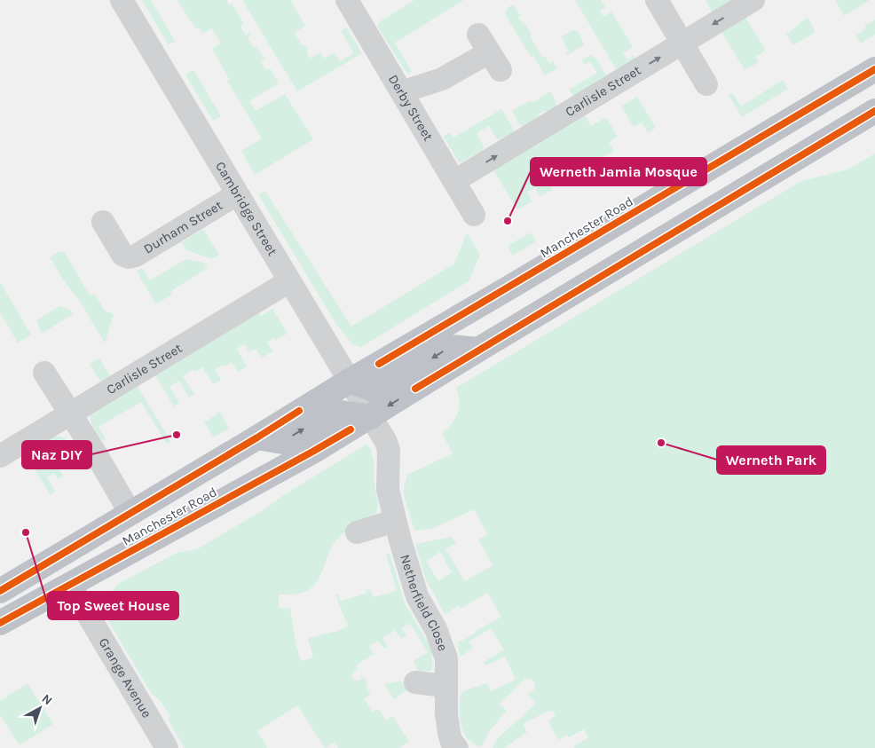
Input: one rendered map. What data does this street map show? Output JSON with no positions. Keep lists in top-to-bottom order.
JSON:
{
  "streets": {
    "highway": ["Manchester Road"],
    "street": [
      "Carlisle Street",
      "Derby Street",
      "Cambridge Street",
      "Durham Street",
      "Netherfield Close",
      "Grange Avenue"
    ]
  },
  "crossings": [
    ["Carlisle Street", "Derby Street"],
    ["Carlisle Street", "Cambridge Street"],
    ["Cambridge Street", "Durham Street"],
    ["Cambridge Street", "Manchester Road"],
    ["Cambridge Street", "Netherfield Close"],
    ["Manchester Road", "Netherfield Close"],
    ["Manchester Road", "Grange Avenue"]
  ],
  "places": [
    "Werneth Jamia Mosque",
    "Naz DIY",
    "Werneth Park",
    "Top Sweet House"
  ],
  "north": "top right"
}
